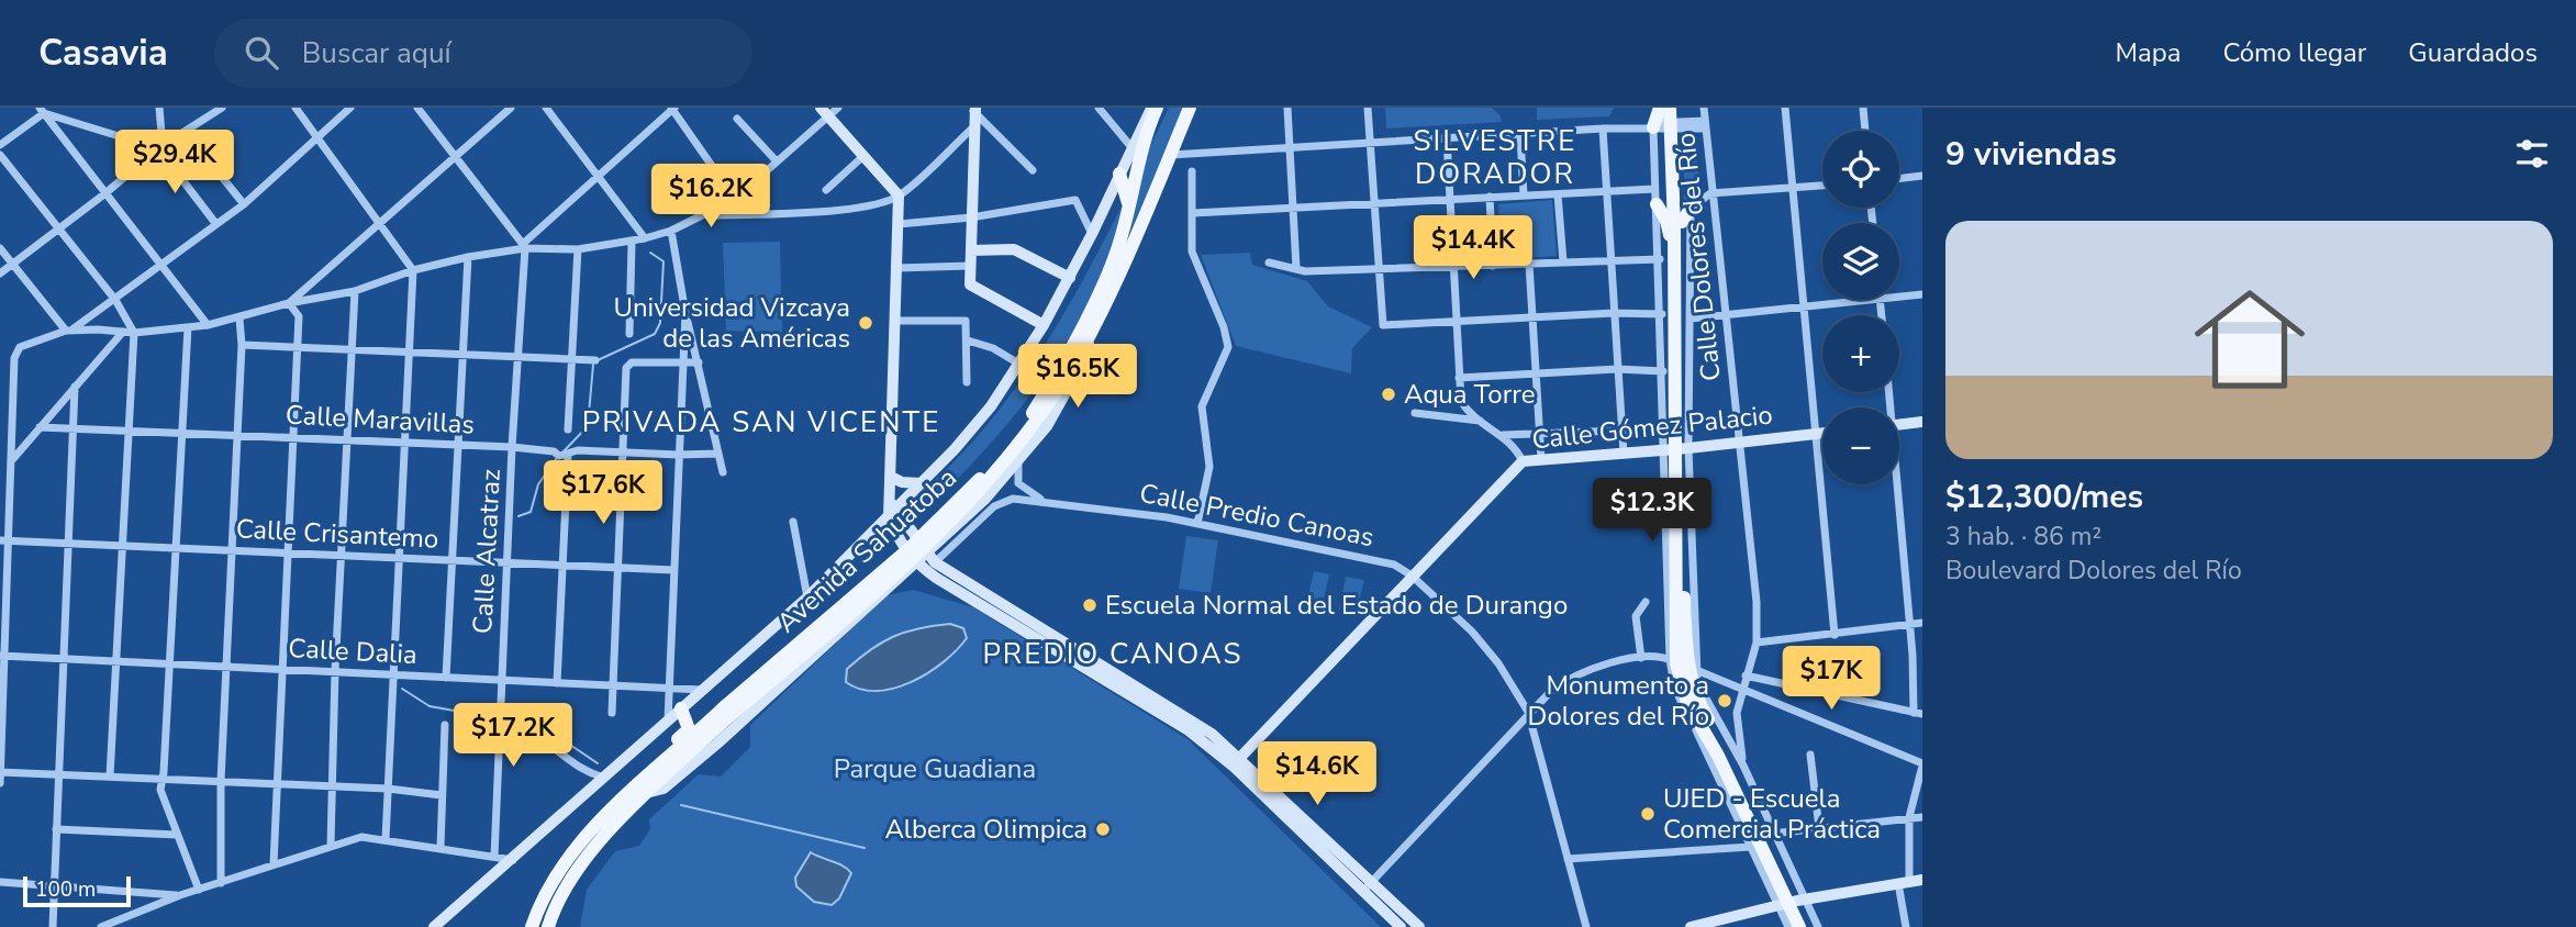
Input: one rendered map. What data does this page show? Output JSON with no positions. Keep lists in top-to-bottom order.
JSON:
{
  "streets": {
    "main road": ["Avenida Sahuatoba"],
    "street": [
      "Calle Dolores del Río",
      "Calle Maravillas",
      "Calle Gómez Palacio",
      "Calle Predio Canoas",
      "Calle Crisantemo",
      "Calle Alcatraz",
      "Calle Dalia"
    ]
  },
  "crossings": [
    ["Calle Dolores del Río", "Calle Gómez Palacio"],
    ["Calle Maravillas", "Calle Alcatraz"],
    ["Calle Gómez Palacio", "Calle Predio Canoas"],
    ["Calle Crisantemo", "Calle Alcatraz"],
    ["Avenida Sahuatoba", "Calle Dalia"],
    ["Calle Alcatraz", "Calle Dalia"]
  ],
  "districts": ["SILVESTRE DORADOR", "PRIVADA SAN VICENTE", "PREDIO CANOAS"],
  "parks": ["Parque Guadiana"],
  "places": [
    "Universidad Vizcaya de las Américas",
    "Aqua Torre",
    "Escuela Normal del Estado de Durango",
    "Monumento a Dolores del Río",
    "UJED - Escuela Comercial Práctica",
    "Alberca Olimpica"
  ],
  "scale_bar": "100 m",
  "page": {
    "header": "Casavia",
    "search": "Buscar aquí",
    "nav": ["Mapa", "Cómo llegar", "Guardados"],
    "heading": "9 viviendas",
    "price": [
      "$29.4K",
      "$16.2K",
      "$14.4K",
      "$16.5K",
      "$17.6K",
      "$12.3K",
      "$17K",
      "$17.2K",
      "$14.6K"
    ],
    "map_buttons": ["+", "−"],
    "list": [
      {
        "name": "$12,300/mes",
        "note": "3 hab. · 86 m² · Boulevard Dolores del Río"
      }
    ],
    "scale": "100 m"
  }
}
